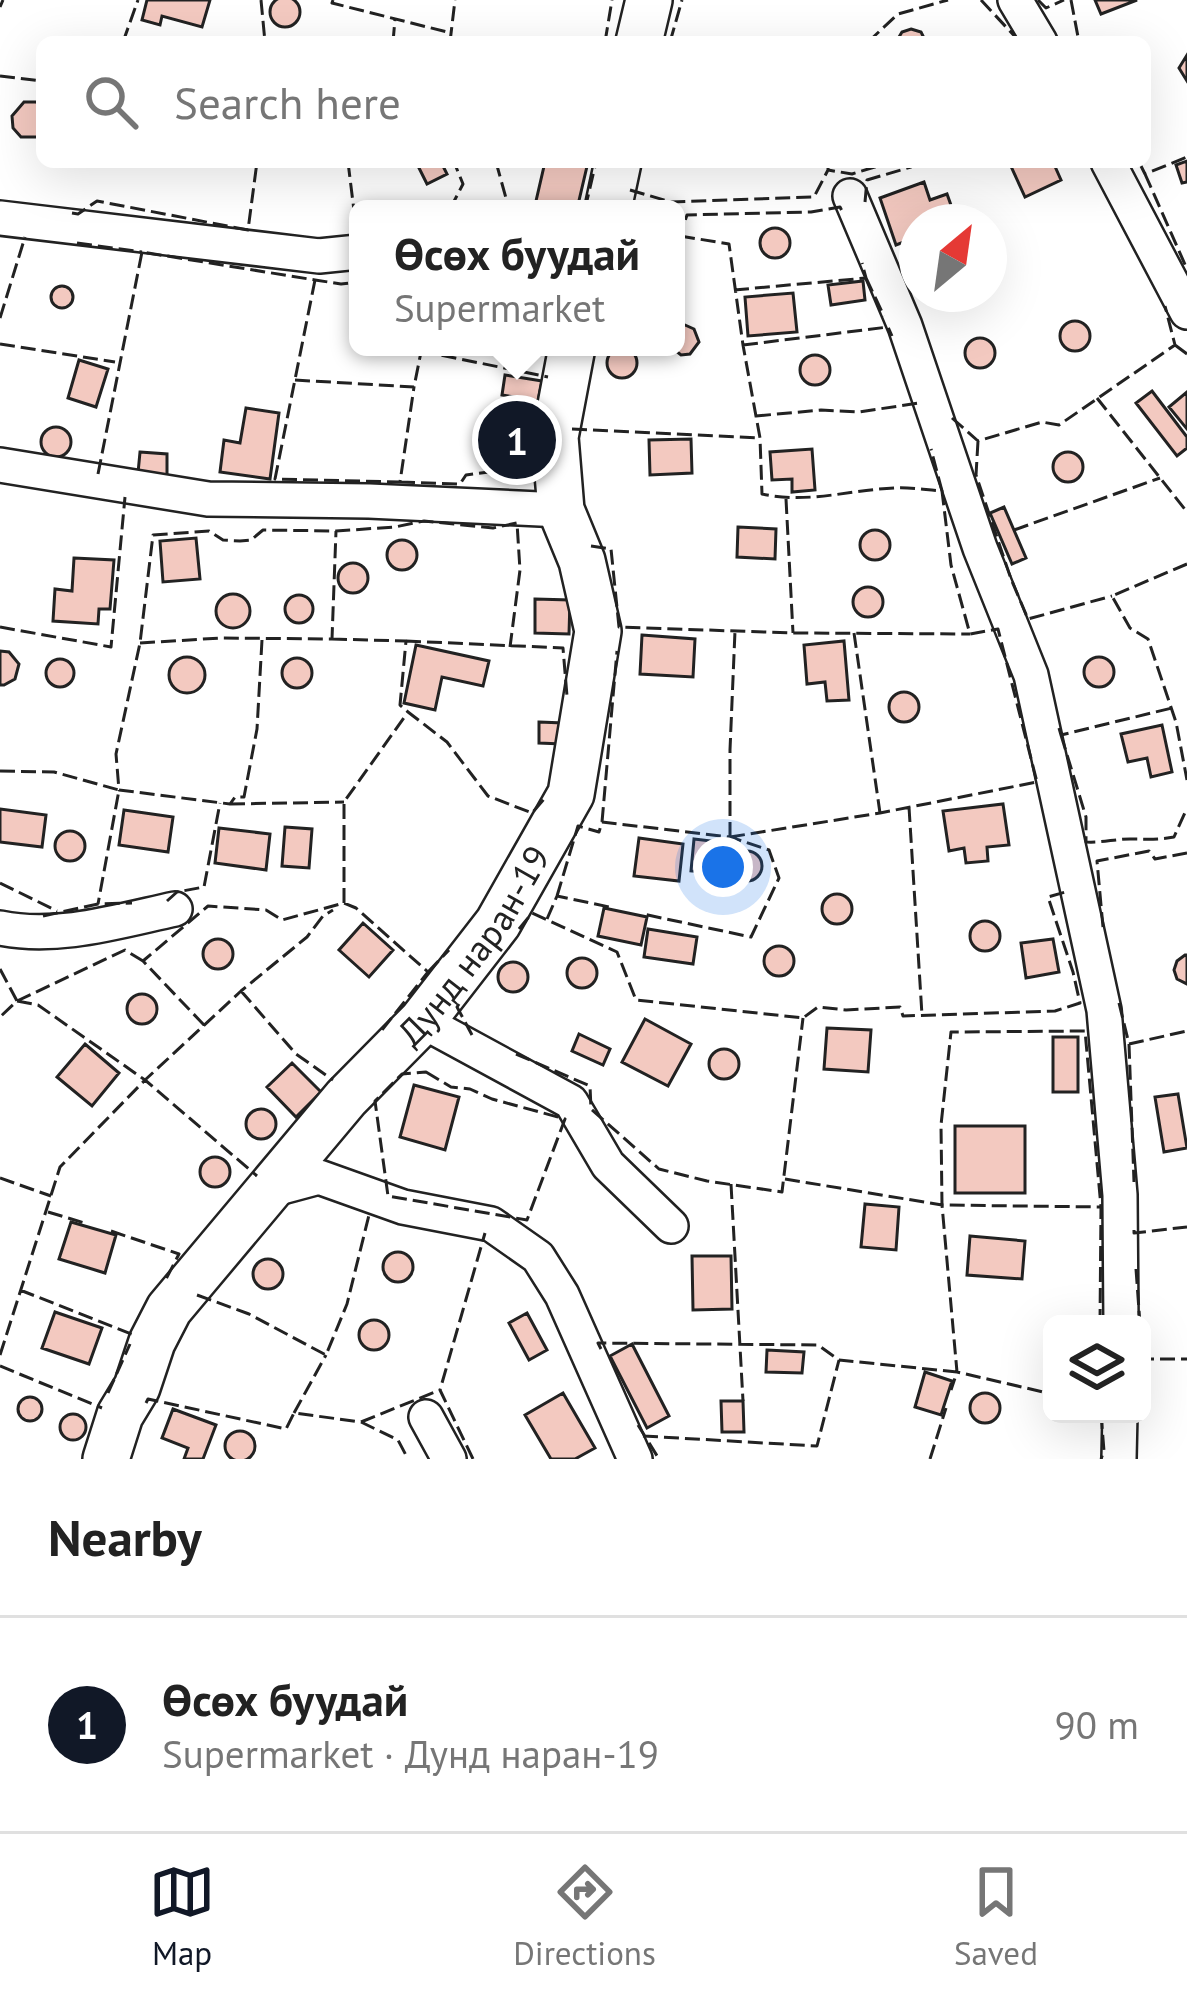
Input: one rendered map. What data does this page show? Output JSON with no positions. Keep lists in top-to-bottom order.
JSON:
{
  "streets": {
    "street": ["Дунд наран-19"]
  },
  "north": "top right",
  "page": {
    "search": "Search here",
    "popup": ["Өсөх буудай", "Supermarket"],
    "pins": "1",
    "heading": "Nearby",
    "list": [
      {
        "mark": "1",
        "name": "Өсөх буудай",
        "note": "Supermarket · Дунд наран-19",
        "value": "90 m"
      }
    ],
    "nav": ["Map", "Directions", "Saved"]
  }
}
